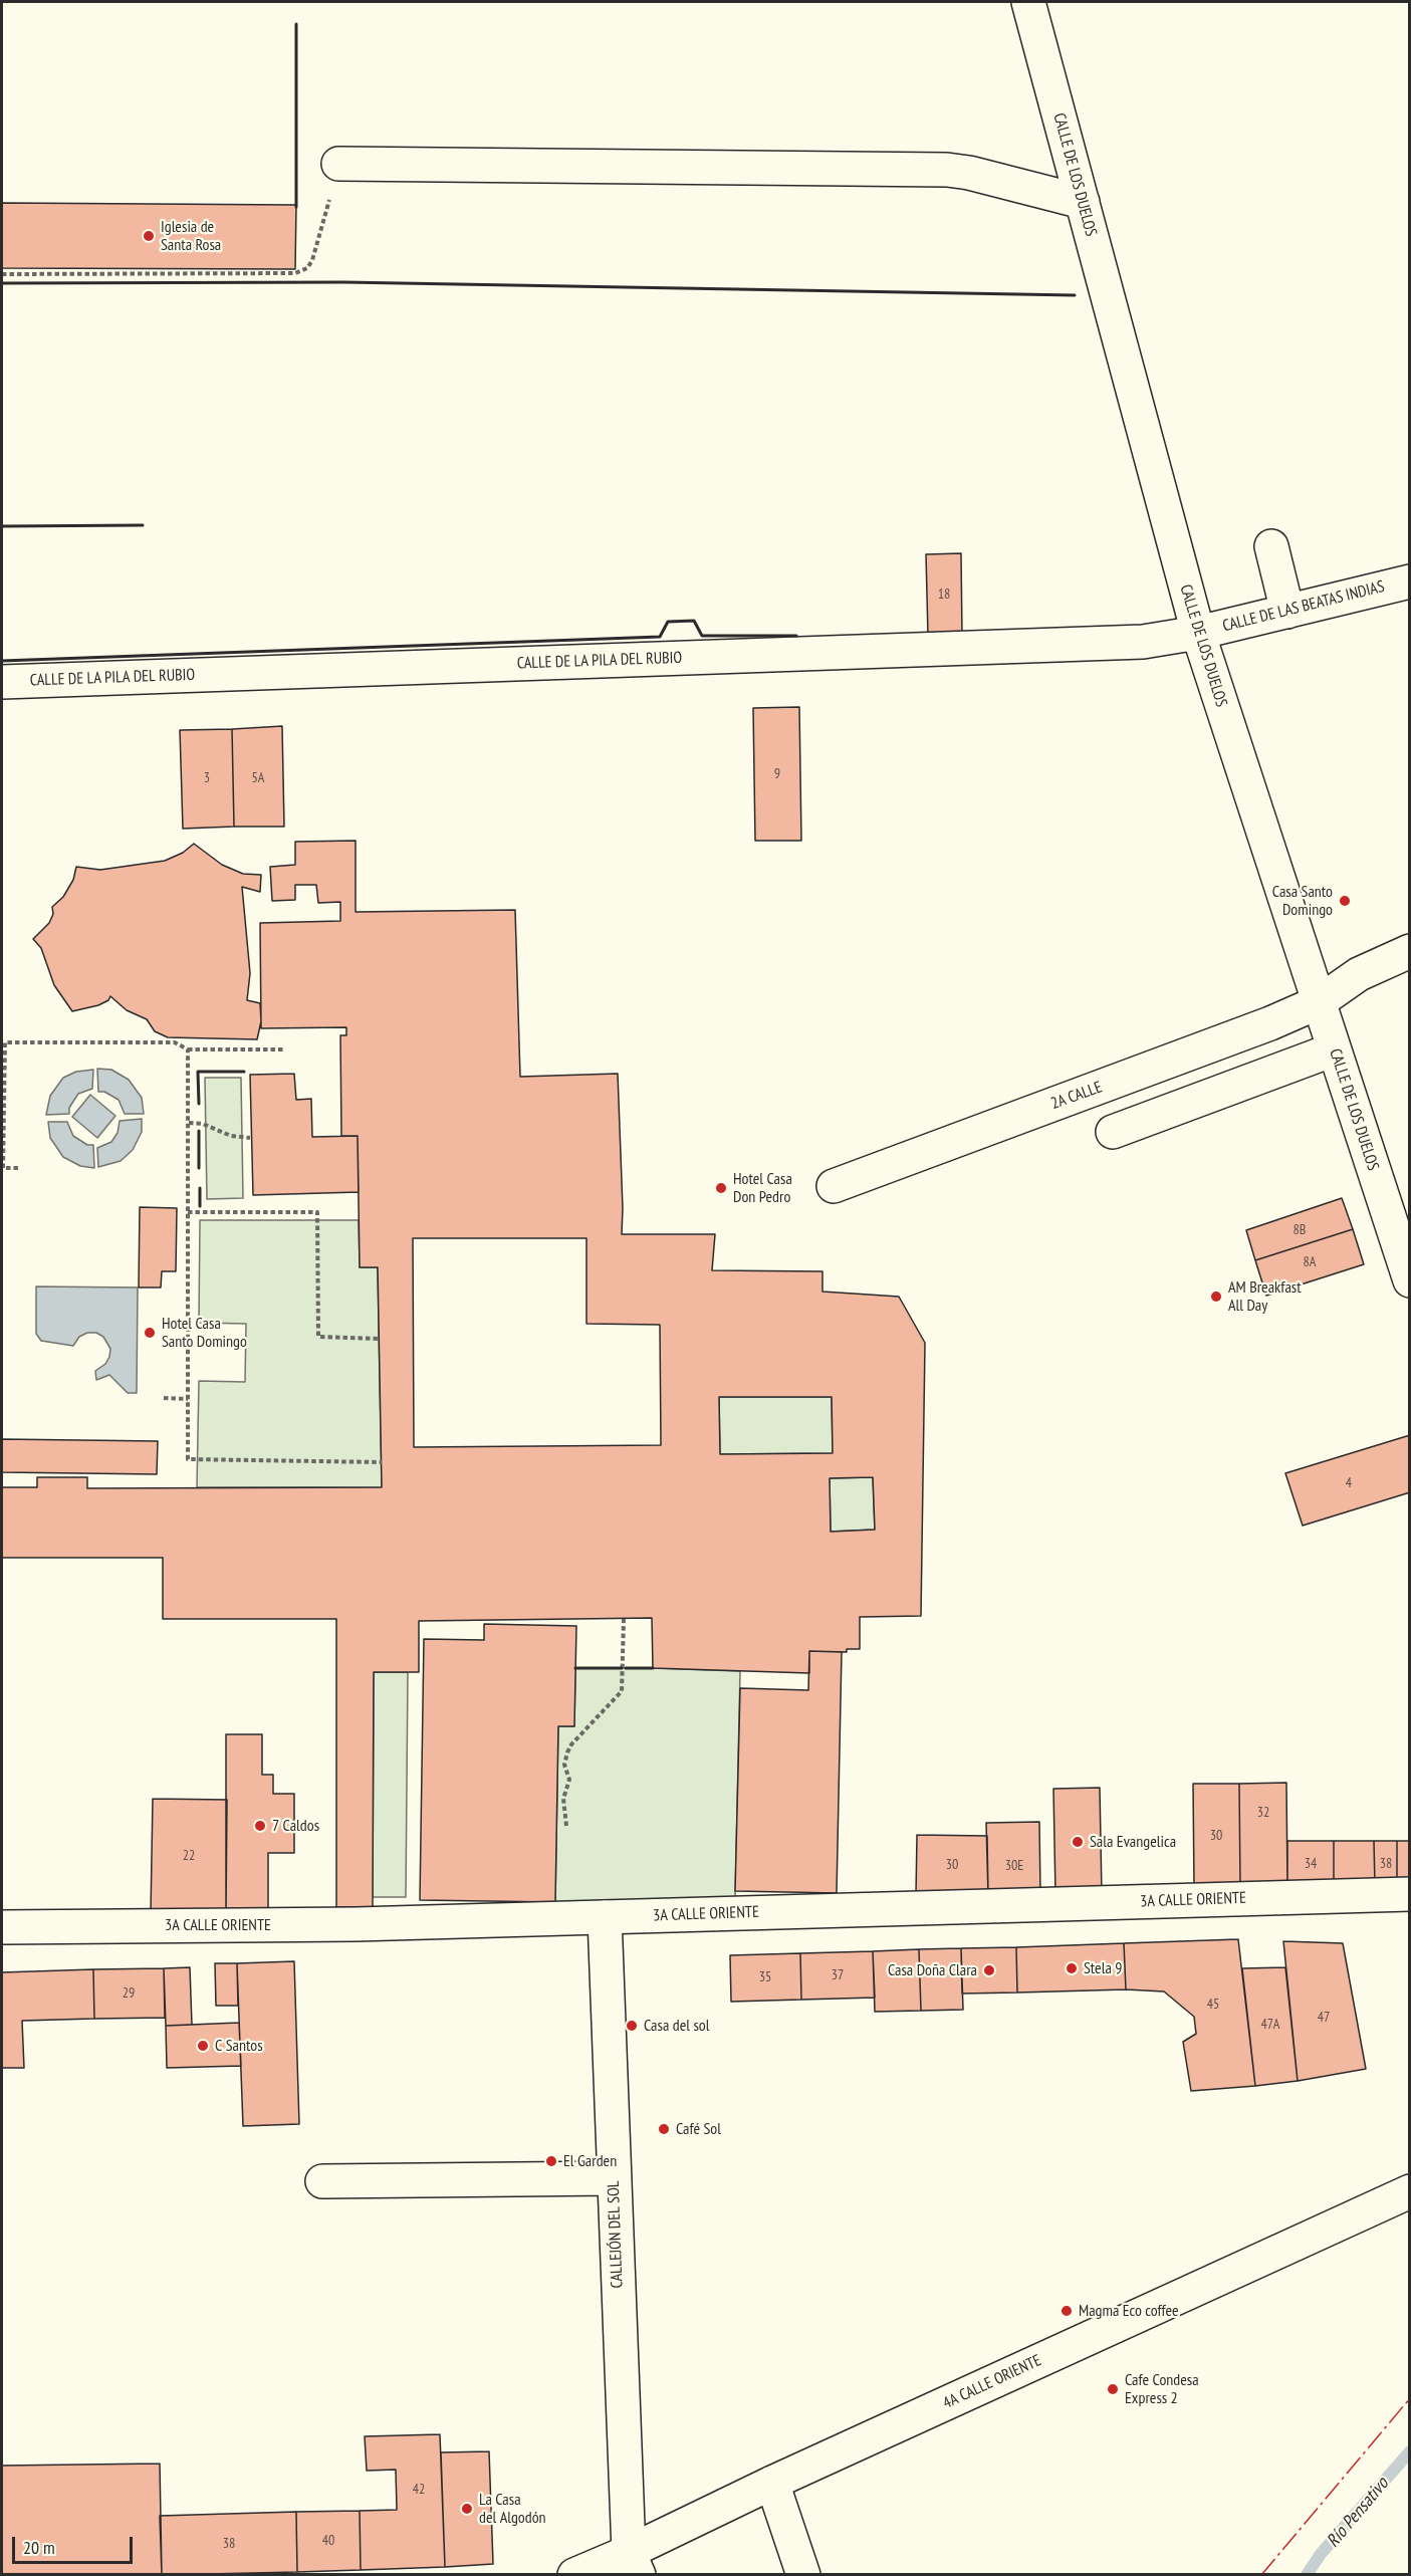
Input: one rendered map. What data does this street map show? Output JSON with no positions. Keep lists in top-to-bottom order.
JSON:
{
  "streets": {
    "main road": [
      "CALLE DE LOS DUELOS",
      "CALLE DE LAS BEATAS INDIAS",
      "CALLE DE LA PILA DEL RUBIO",
      "2A CALLE",
      "3A CALLE ORIENTE",
      "CALLEJÓN DEL SOL",
      "4A CALLE ORIENTE"
    ]
  },
  "crossings": [
    ["CALLE DE LOS DUELOS", "CALLE DE LAS BEATAS INDIAS"],
    ["CALLE DE LOS DUELOS", "CALLE DE LA PILA DEL RUBIO"],
    ["CALLE DE LOS DUELOS", "2A CALLE"],
    ["CALLE DE LAS BEATAS INDIAS", "CALLE DE LA PILA DEL RUBIO"],
    ["3A CALLE ORIENTE", "CALLEJÓN DEL SOL"],
    ["CALLEJÓN DEL SOL", "4A CALLE ORIENTE"]
  ],
  "water": ["Río Pensativo"],
  "places": [
    "Iglesia de Santa Rosa",
    "Casa Santo Domingo",
    "Hotel Casa Don Pedro",
    "AM Breakfast All Day",
    "Hotel Casa Santo Domingo",
    "7 Caldos",
    "Sala Evangelica",
    "Stela 9",
    "Casa Doña Clara",
    "Casa del sol",
    "C Santos",
    "Café Sol",
    "El Garden",
    "Magma Eco coffee",
    "Cafe Condesa Express 2",
    "La Casa del Algodón"
  ],
  "house_numbers": [
    "18",
    "9",
    "3",
    "5A",
    "8B",
    "8A",
    "4",
    "32",
    "30",
    "22",
    "34",
    "38",
    "30",
    "30E",
    "37",
    "35",
    "29",
    "45",
    "47",
    "47A",
    "42",
    "40",
    "38"
  ],
  "scale_bar": "20 m"
}
